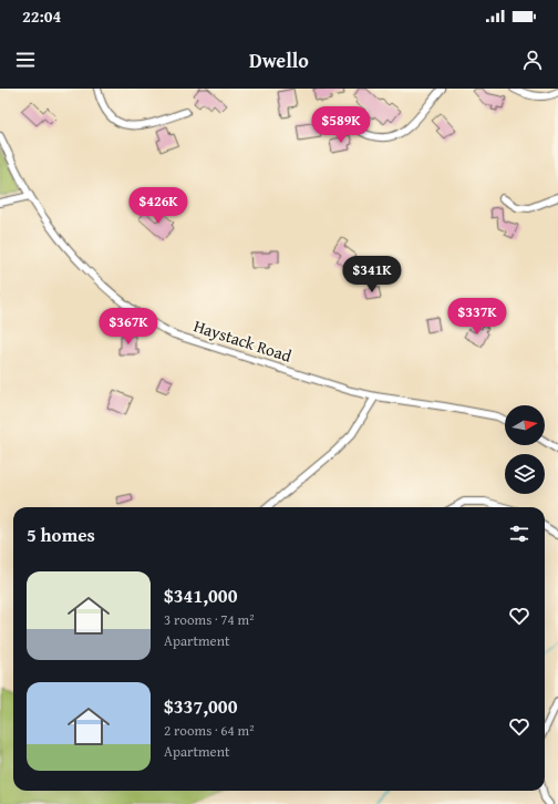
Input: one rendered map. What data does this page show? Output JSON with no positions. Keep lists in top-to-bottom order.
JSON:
{
  "streets": {
    "street": ["Haystack Road"]
  },
  "north": "right",
  "page": {
    "status": "22:04",
    "header": "Dwello",
    "price": [
      "$589K",
      "$426K",
      "$341K",
      "$337K",
      "$367K"
    ],
    "heading": "5 homes",
    "list": [
      {
        "name": "$341,000",
        "note": "3 rooms · 74 m² · Apartment"
      },
      {
        "name": "$337,000",
        "note": "2 rooms · 64 m² · Apartment"
      }
    ]
  }
}
